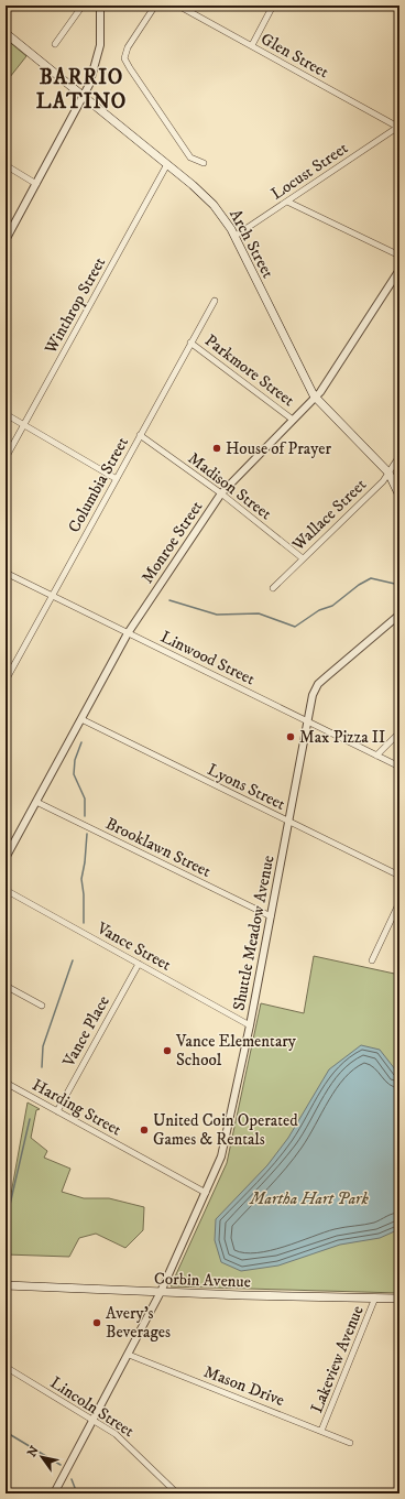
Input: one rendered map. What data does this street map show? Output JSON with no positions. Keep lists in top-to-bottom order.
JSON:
{
  "streets": {
    "main road": ["Arch Street", "Corbin Avenue"],
    "street": [
      "Glen Street",
      "Locust Street",
      "Winthrop Street",
      "Parkmore Street",
      "Columbia Street",
      "Madison Street",
      "Wallace Street",
      "Monroe Street",
      "Linwood Street",
      "Lyons Street",
      "Brooklawn Street",
      "Shuttle Meadow Avenue",
      "Vance Street",
      "Vance Place",
      "Harding Street",
      "Lakeview Avenue",
      "Mason Drive",
      "Lincoln Street"
    ]
  },
  "crossings": [
    ["Glen Street", "Locust Street"],
    ["Locust Street", "Arch Street"],
    ["Arch Street", "Winthrop Street"],
    ["Arch Street", "Wallace Street"],
    ["Arch Street", "Monroe Street"],
    ["Parkmore Street", "Columbia Street"],
    ["Parkmore Street", "Monroe Street"],
    ["Columbia Street", "Madison Street"],
    ["Columbia Street", "Linwood Street"],
    ["Madison Street", "Wallace Street"],
    ["Madison Street", "Monroe Street"],
    ["Monroe Street", "Linwood Street"],
    ["Monroe Street", "Lyons Street"],
    ["Monroe Street", "Brooklawn Street"],
    ["Linwood Street", "Shuttle Meadow Avenue"],
    ["Lyons Street", "Shuttle Meadow Avenue"],
    ["Brooklawn Street", "Shuttle Meadow Avenue"],
    ["Shuttle Meadow Avenue", "Vance Street"],
    ["Shuttle Meadow Avenue", "Harding Street"],
    ["Shuttle Meadow Avenue", "Corbin Avenue"],
    ["Shuttle Meadow Avenue", "Mason Drive"],
    ["Shuttle Meadow Avenue", "Lincoln Street"],
    ["Vance Street", "Vance Place"],
    ["Vance Place", "Harding Street"],
    ["Corbin Avenue", "Lakeview Avenue"],
    ["Lakeview Avenue", "Mason Drive"]
  ],
  "districts": ["BARRIO LATINO"],
  "parks": ["Martha Hart Park"],
  "places": [
    "House of Prayer",
    "Max Pizza II",
    "Vance Elementary School",
    "United Coin Operated Games & Rentals",
    "Avery's Beverages"
  ],
  "north": "top left"
}
